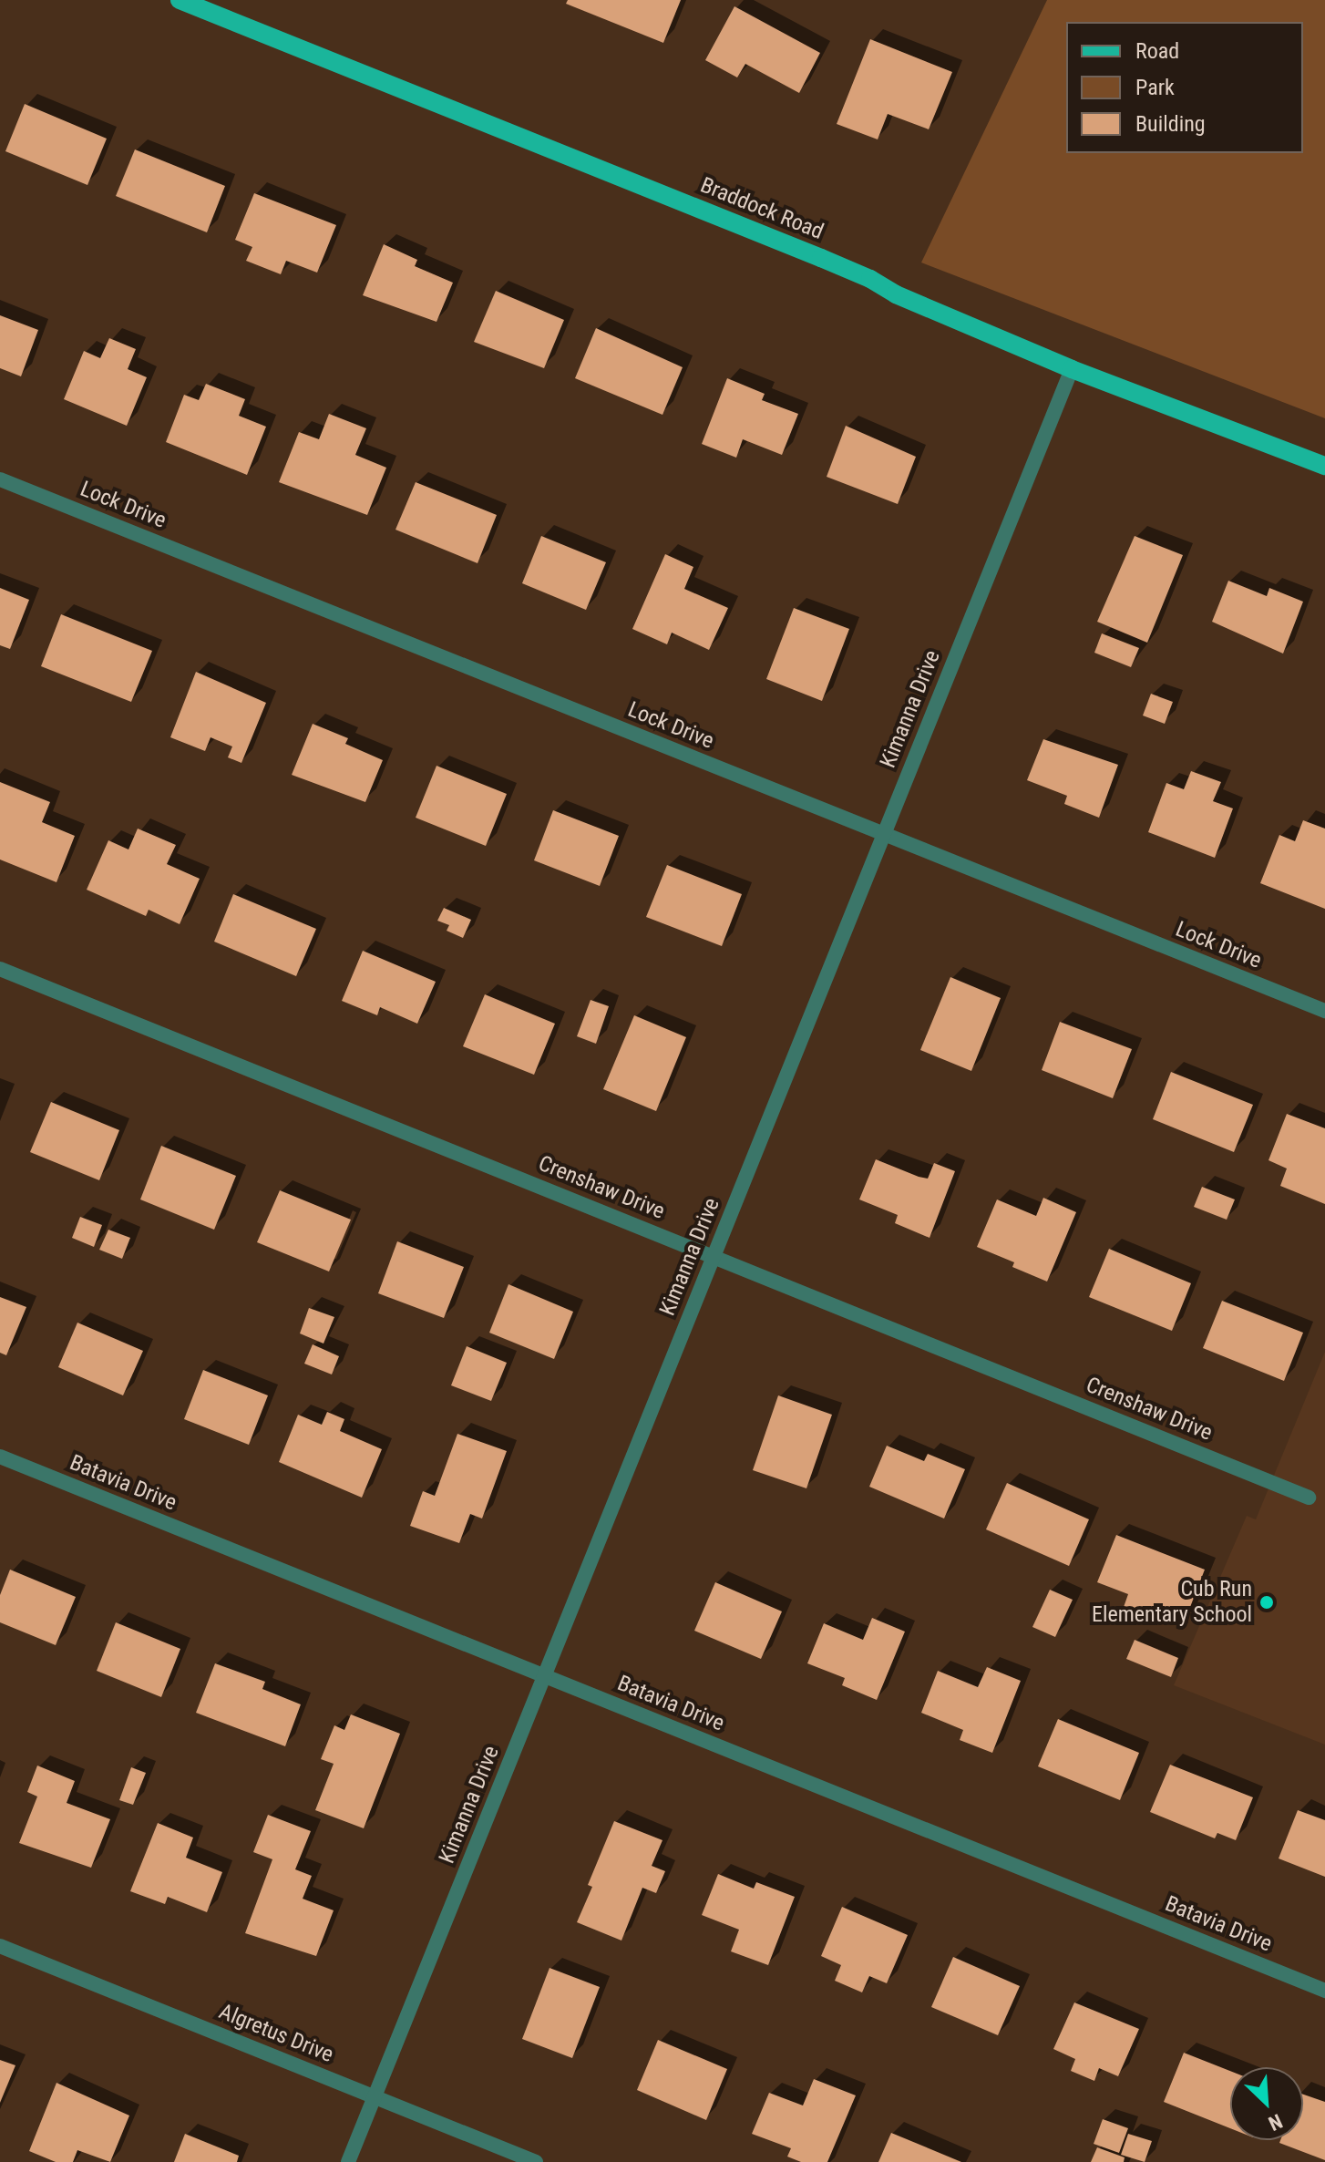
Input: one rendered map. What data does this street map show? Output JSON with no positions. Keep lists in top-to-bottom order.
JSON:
{
  "streets": {
    "main road": ["Braddock Road"],
    "street": [
      "Lock Drive",
      "Kimanna Drive",
      "Crenshaw Drive",
      "Batavia Drive",
      "Algretus Drive"
    ]
  },
  "crossings": [
    ["Braddock Road", "Kimanna Drive"],
    ["Lock Drive", "Kimanna Drive"],
    ["Kimanna Drive", "Crenshaw Drive"],
    ["Kimanna Drive", "Batavia Drive"],
    ["Kimanna Drive", "Algretus Drive"]
  ],
  "places": ["Cub Run Elementary School"],
  "legend": ["Road", "Park", "Building"],
  "north": "bottom right"
}
